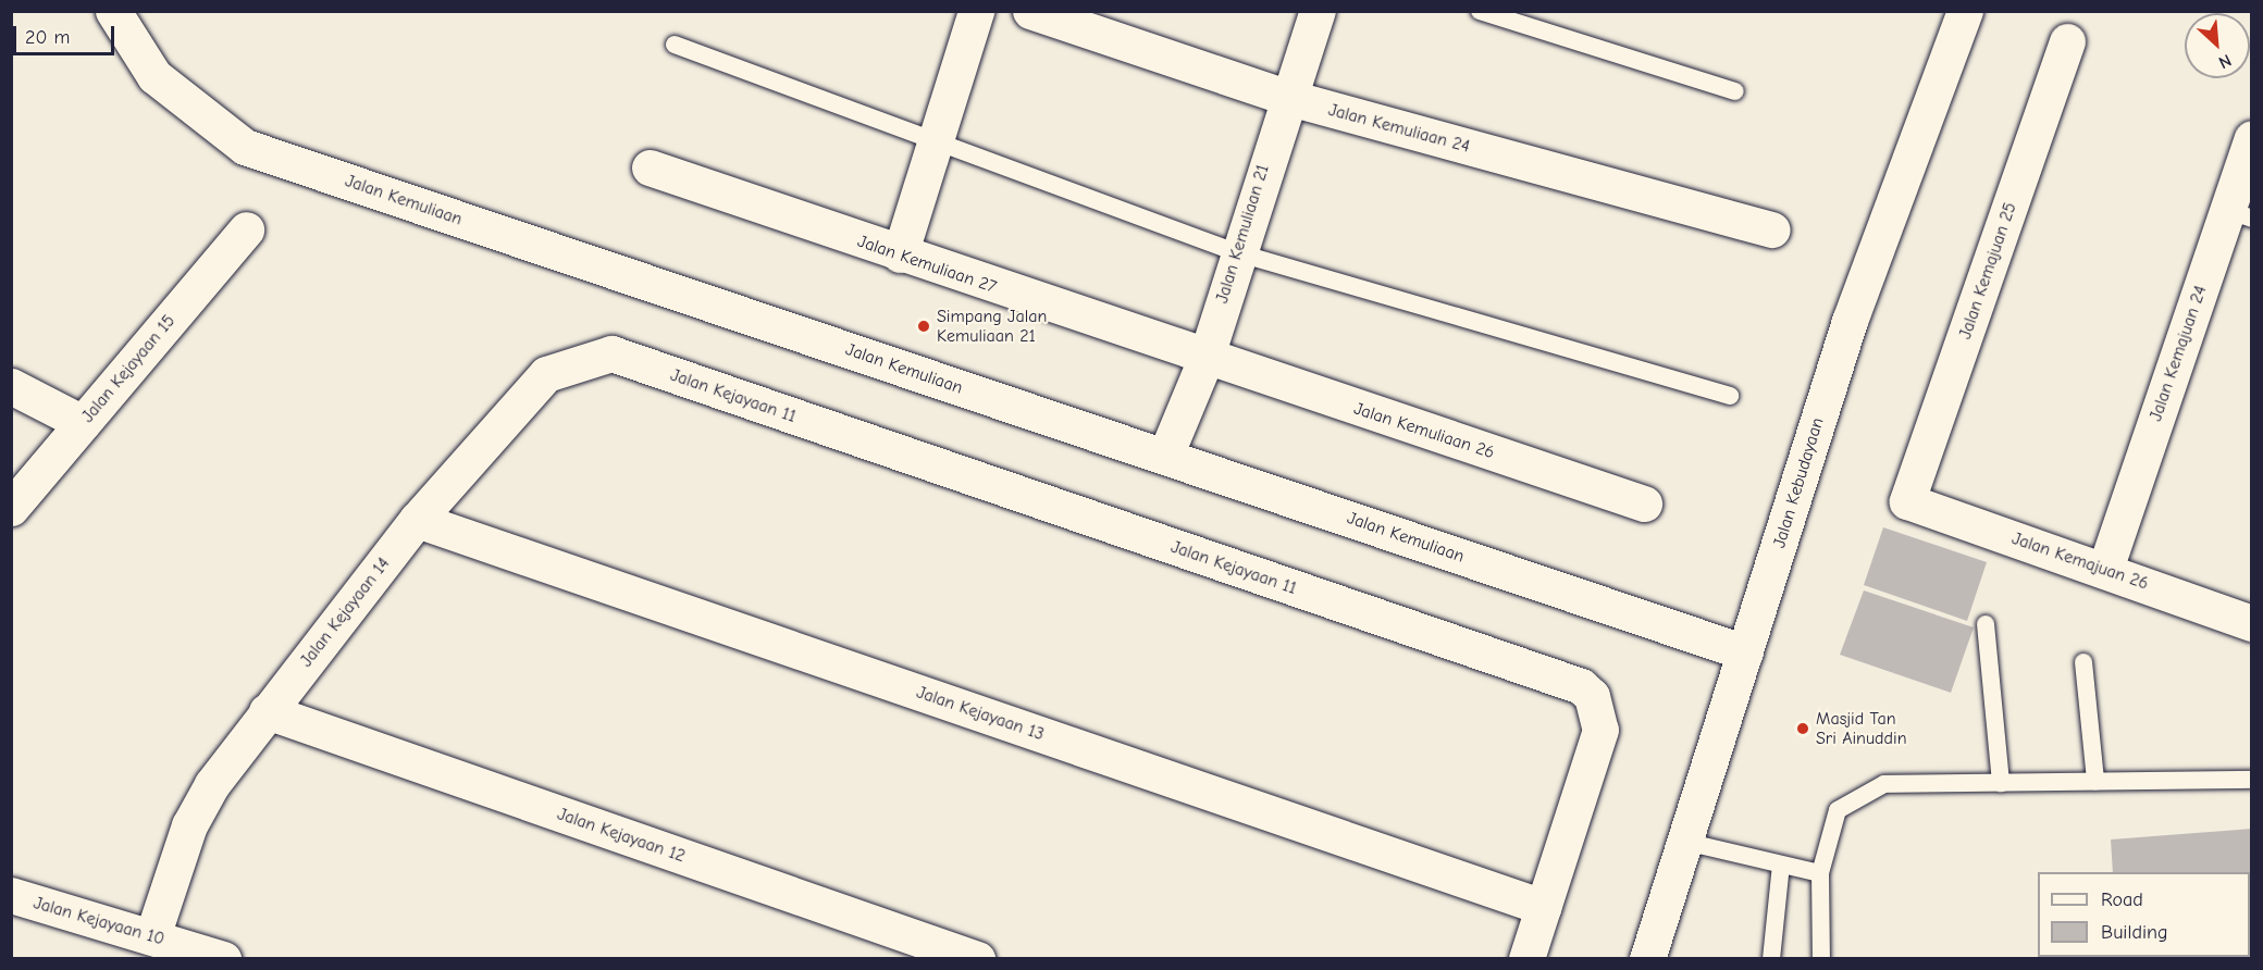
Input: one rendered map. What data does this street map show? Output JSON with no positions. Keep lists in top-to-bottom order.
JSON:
{
  "streets": {
    "street": [
      "Jalan Kemuliaan 24",
      "Jalan Kemuliaan",
      "Jalan Kemuliaan 21",
      "Jalan Kemuliaan 27",
      "Jalan Kemajuan 25",
      "Jalan Kemajuan 24",
      "Jalan Kejayaan 15",
      "Jalan Kejayaan 11",
      "Jalan Kemuliaan 26",
      "Jalan Kebudayaan",
      "Jalan Kemajuan 26",
      "Jalan Kejayaan 14",
      "Jalan Kejayaan 13",
      "Jalan Kejayaan 12",
      "Jalan Kejayaan 10"
    ]
  },
  "crossings": [
    ["Jalan Kemuliaan 24", "Jalan Kemuliaan 21"],
    ["Jalan Kemuliaan", "Jalan Kemuliaan 21"],
    ["Jalan Kemuliaan", "Jalan Kebudayaan"],
    ["Jalan Kemuliaan 21", "Jalan Kemuliaan 27"],
    ["Jalan Kemuliaan 21", "Jalan Kemuliaan 26"],
    ["Jalan Kemuliaan 27", "Jalan Kemuliaan 26"],
    ["Jalan Kemajuan 25", "Jalan Kemajuan 26"],
    ["Jalan Kemajuan 24", "Jalan Kemajuan 26"],
    ["Jalan Kejayaan 11", "Jalan Kejayaan 14"],
    ["Jalan Kejayaan 11", "Jalan Kejayaan 13"],
    ["Jalan Kejayaan 14", "Jalan Kejayaan 13"],
    ["Jalan Kejayaan 14", "Jalan Kejayaan 12"],
    ["Jalan Kejayaan 14", "Jalan Kejayaan 10"]
  ],
  "places": ["Simpang Jalan Kemuliaan 21", "Masjid Tan Sri Ainuddin"],
  "legend": ["Road", "Building"],
  "scale_bar": "20 m",
  "north": "bottom right"
}
